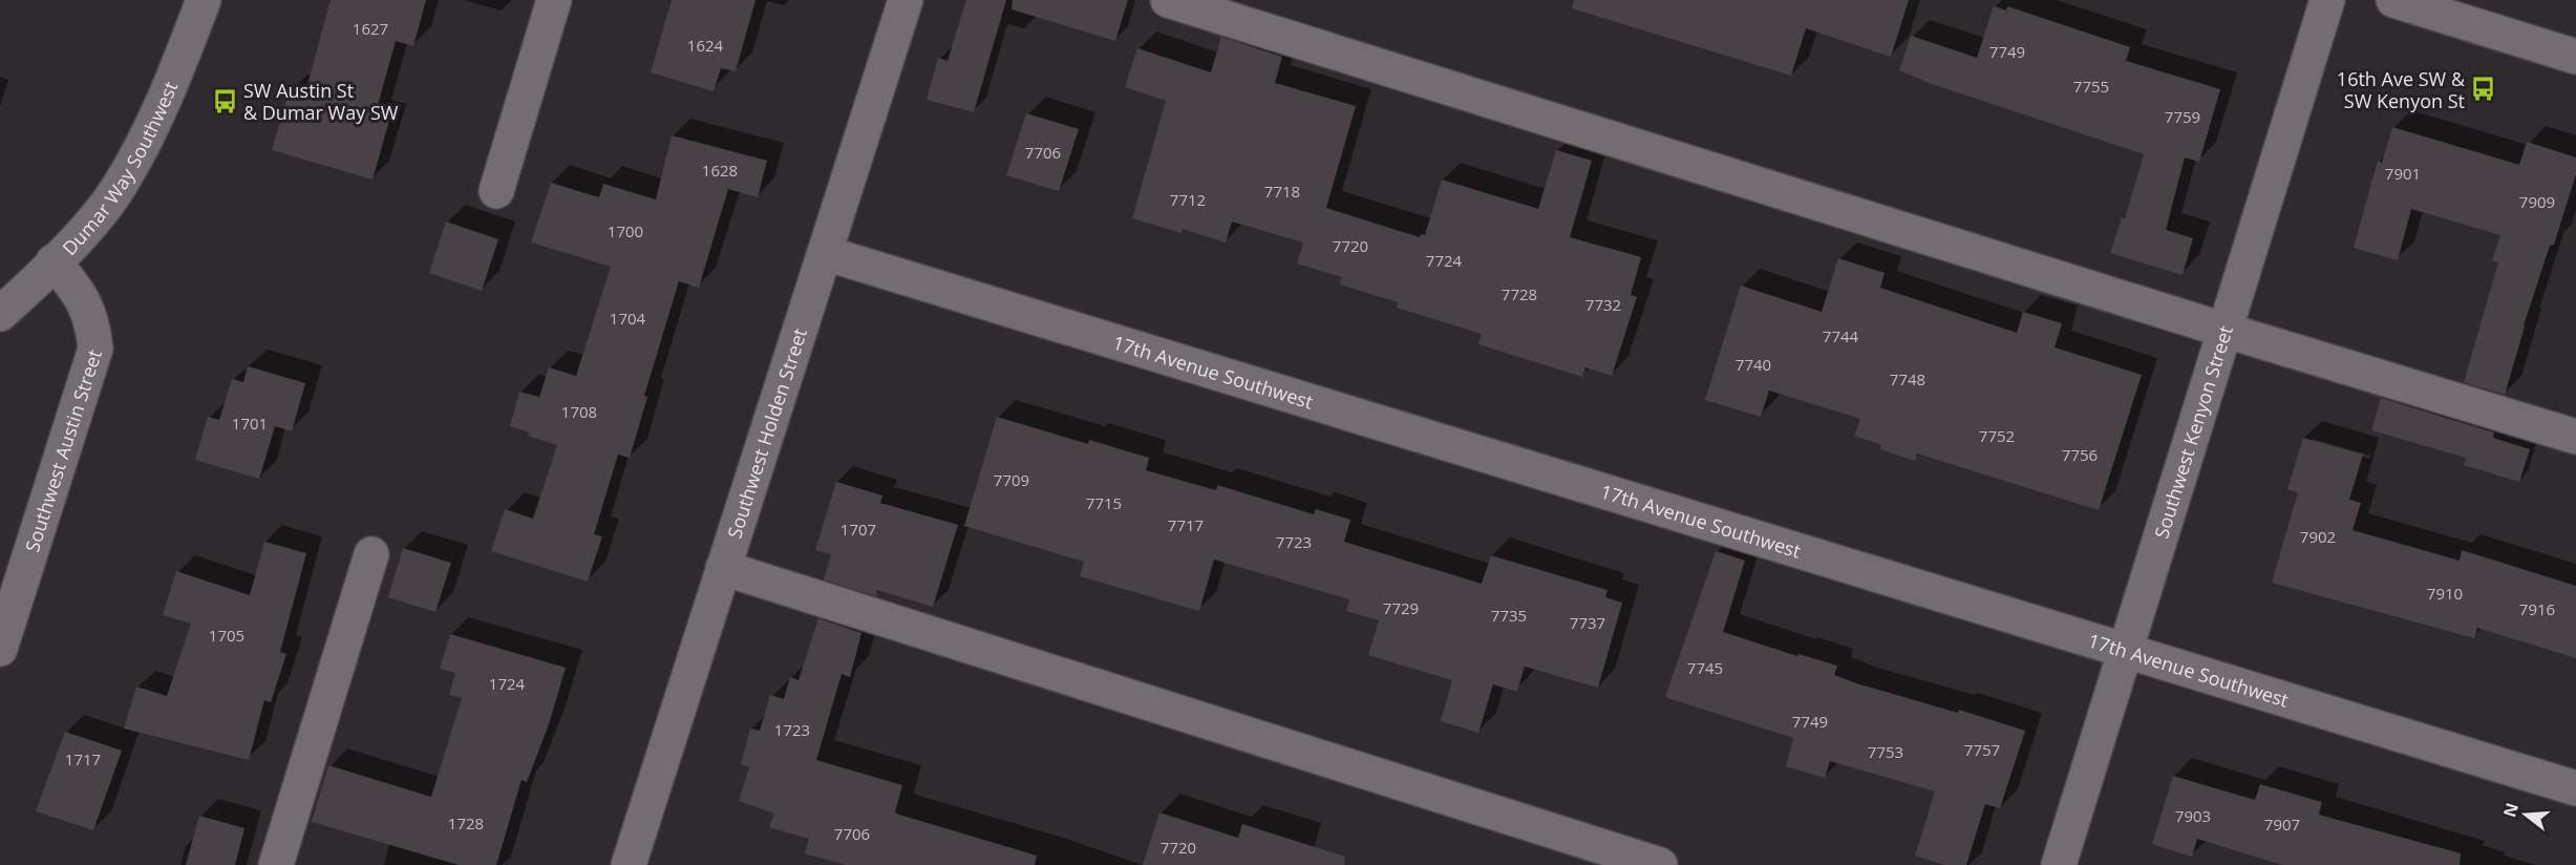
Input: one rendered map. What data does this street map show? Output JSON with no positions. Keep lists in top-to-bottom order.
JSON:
{
  "streets": {
    "street": [
      "Dumar Way Southwest",
      "17th Avenue Southwest",
      "Southwest Holden Street",
      "Southwest Kenyon Street",
      "Southwest Austin Street"
    ]
  },
  "crossings": [
    ["Dumar Way Southwest", "Southwest Austin Street"],
    ["17th Avenue Southwest", "Southwest Holden Street"],
    ["17th Avenue Southwest", "Southwest Kenyon Street"]
  ],
  "places": {
    "bus stop": ["16th Ave SW & SW Kenyon St", "SW Austin St & Dumar Way SW"]
  },
  "house_numbers": [
    "1627",
    "1624",
    "7749",
    "7755",
    "7759",
    "7706",
    "1628",
    "7901",
    "7718",
    "7712",
    "7909",
    "1700",
    "7720",
    "7724",
    "7728",
    "7732",
    "1704",
    "7744",
    "7740",
    "7748",
    "1708",
    "1701",
    "7752",
    "7756",
    "7709",
    "7715",
    "7717",
    "1707",
    "7902",
    "7723",
    "7910",
    "7729",
    "7916",
    "7735",
    "7737",
    "1705",
    "7745",
    "1724",
    "7749",
    "1723",
    "7757",
    "7753",
    "1717",
    "7903",
    "1728",
    "7907",
    "7706",
    "7720"
  ],
  "north": "left"
}
